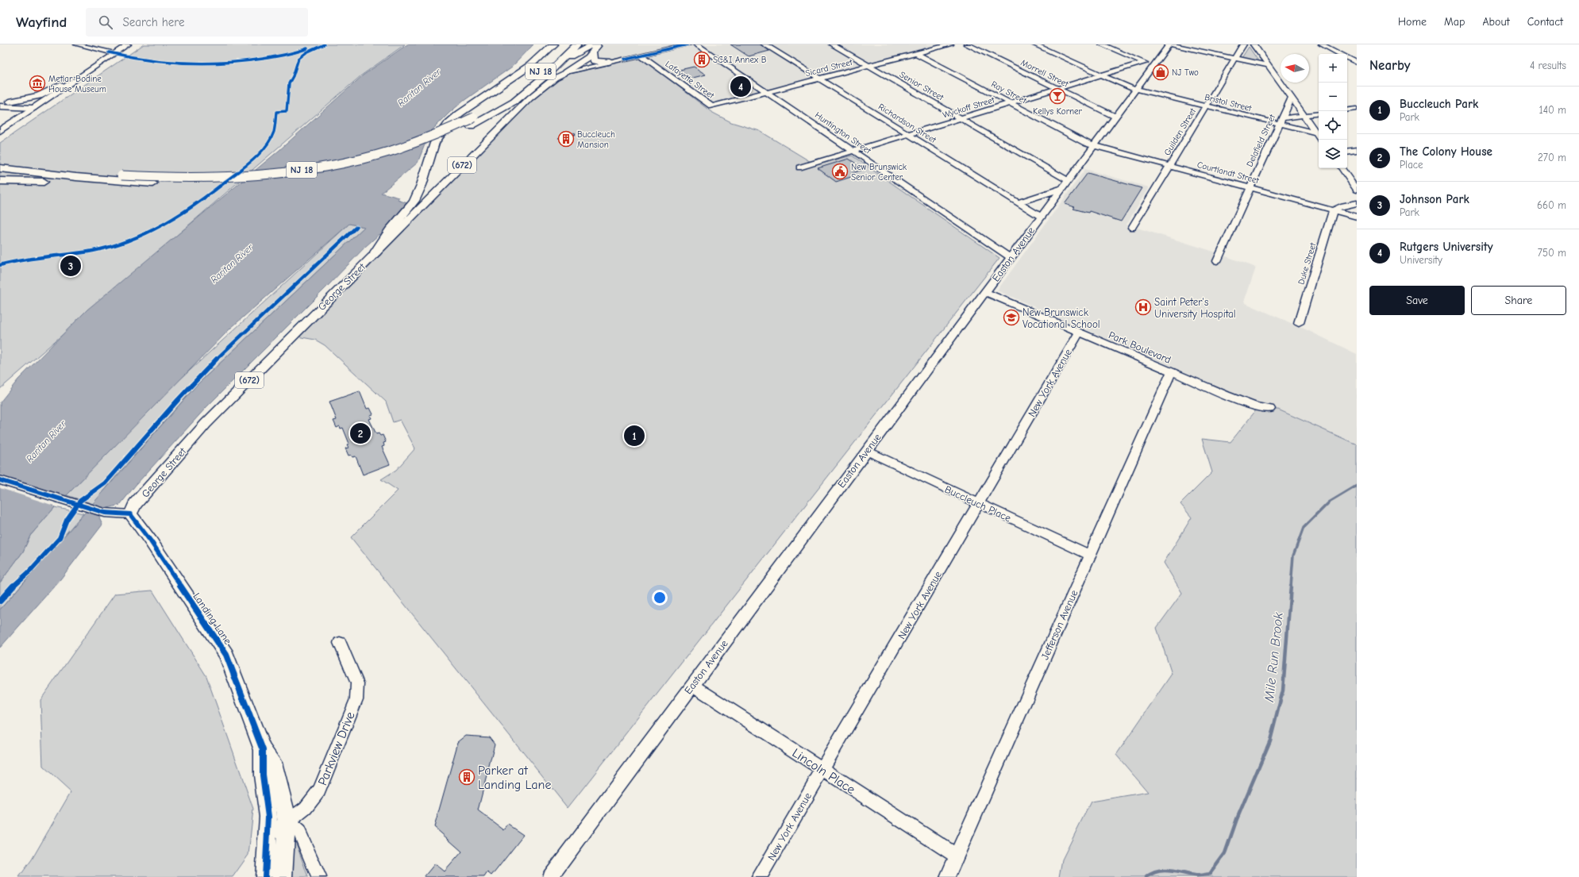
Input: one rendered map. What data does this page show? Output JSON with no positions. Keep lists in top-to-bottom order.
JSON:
{
  "streets": {
    "highway": ["NJ 18"],
    "main road": ["(672)", "George Street", "Landing Lane"],
    "street": [
      "Sicard Street",
      "Morrell Street",
      "Lafayette Street",
      "Senior Street",
      "Ray Street",
      "Bristol Street",
      "Wyckoff Street",
      "Richardson Street",
      "Guilden Street",
      "Huntington Street",
      "Delafield Street",
      "Courtlandt Street",
      "Easton Avenue",
      "Duke Street",
      "Park Boulevard",
      "New York Avenue",
      "Buccleuch Place",
      "Jefferson Avenue",
      "Parkview Drive",
      "Lincoln Place"
    ]
  },
  "crossings": [
    ["Sicard Street", "Lafayette Street"],
    ["Sicard Street", "Senior Street"],
    ["Sicard Street", "Ray Street"],
    ["Sicard Street", "Richardson Street"],
    ["Sicard Street", "Huntington Street"],
    ["Morrell Street", "Wyckoff Street"],
    ["Morrell Street", "Easton Avenue"],
    ["Senior Street", "Wyckoff Street"],
    ["Senior Street", "Easton Avenue"],
    ["Ray Street", "Wyckoff Street"],
    ["Ray Street", "Courtlandt Street"],
    ["Ray Street", "Easton Avenue"],
    ["Bristol Street", "Wyckoff Street"],
    ["Bristol Street", "Guilden Street"],
    ["Bristol Street", "Delafield Street"],
    ["Bristol Street", "Easton Avenue"],
    ["Wyckoff Street", "Richardson Street"],
    ["Wyckoff Street", "Huntington Street"],
    ["Richardson Street", "Easton Avenue"],
    ["Guilden Street", "Courtlandt Street"],
    ["Huntington Street", "Easton Avenue"],
    ["Delafield Street", "Courtlandt Street"],
    ["Courtlandt Street", "Easton Avenue"],
    ["Courtlandt Street", "Duke Street"],
    ["Easton Avenue", "Park Boulevard"],
    ["Easton Avenue", "Buccleuch Place"],
    ["Easton Avenue", "Lincoln Place"],
    ["George Street", "Landing Lane"],
    ["Park Boulevard", "New York Avenue"],
    ["Park Boulevard", "Jefferson Avenue"],
    ["New York Avenue", "Buccleuch Place"],
    ["New York Avenue", "Lincoln Place"],
    ["Buccleuch Place", "Jefferson Avenue"],
    ["Landing Lane", "Parkview Drive"],
    ["Jefferson Avenue", "Lincoln Place"]
  ],
  "water": ["Raritan River", "Mile Run Brook"],
  "places": {
    "building": ["SC&I Annex B", "Buccleuch Mansion", "Parker at Landing Lane"],
    "shop": ["NJ Two"],
    "museum": ["Metlar-Bodine House Museum"],
    "bar": ["Kellys Korner"],
    "public building": ["New Brunswick Senior Center"],
    "hospital": ["Saint Peter's University Hospital"],
    "school or university": ["New Brunswick Vocational School"]
  },
  "north": "left",
  "page": {
    "header": "Wayfind",
    "search": "Search here",
    "nav": [
      "Home",
      "Map",
      "About",
      "Contact"
    ],
    "heading": ["Nearby", "4 results"],
    "map_buttons": ["+", "−"],
    "pins": [
      "4",
      "3",
      "2",
      "1"
    ],
    "list": [
      {
        "mark": "1",
        "name": "Buccleuch Park",
        "note": "Park",
        "value": "140 m"
      },
      {
        "mark": "2",
        "name": "The Colony House",
        "note": "Place",
        "value": "270 m"
      },
      {
        "mark": "3",
        "name": "Johnson Park",
        "note": "Park",
        "value": "660 m"
      },
      {
        "mark": "4",
        "name": "Rutgers University",
        "note": "University",
        "value": "750 m"
      }
    ],
    "buttons": ["Save", "Share"]
  }
}
